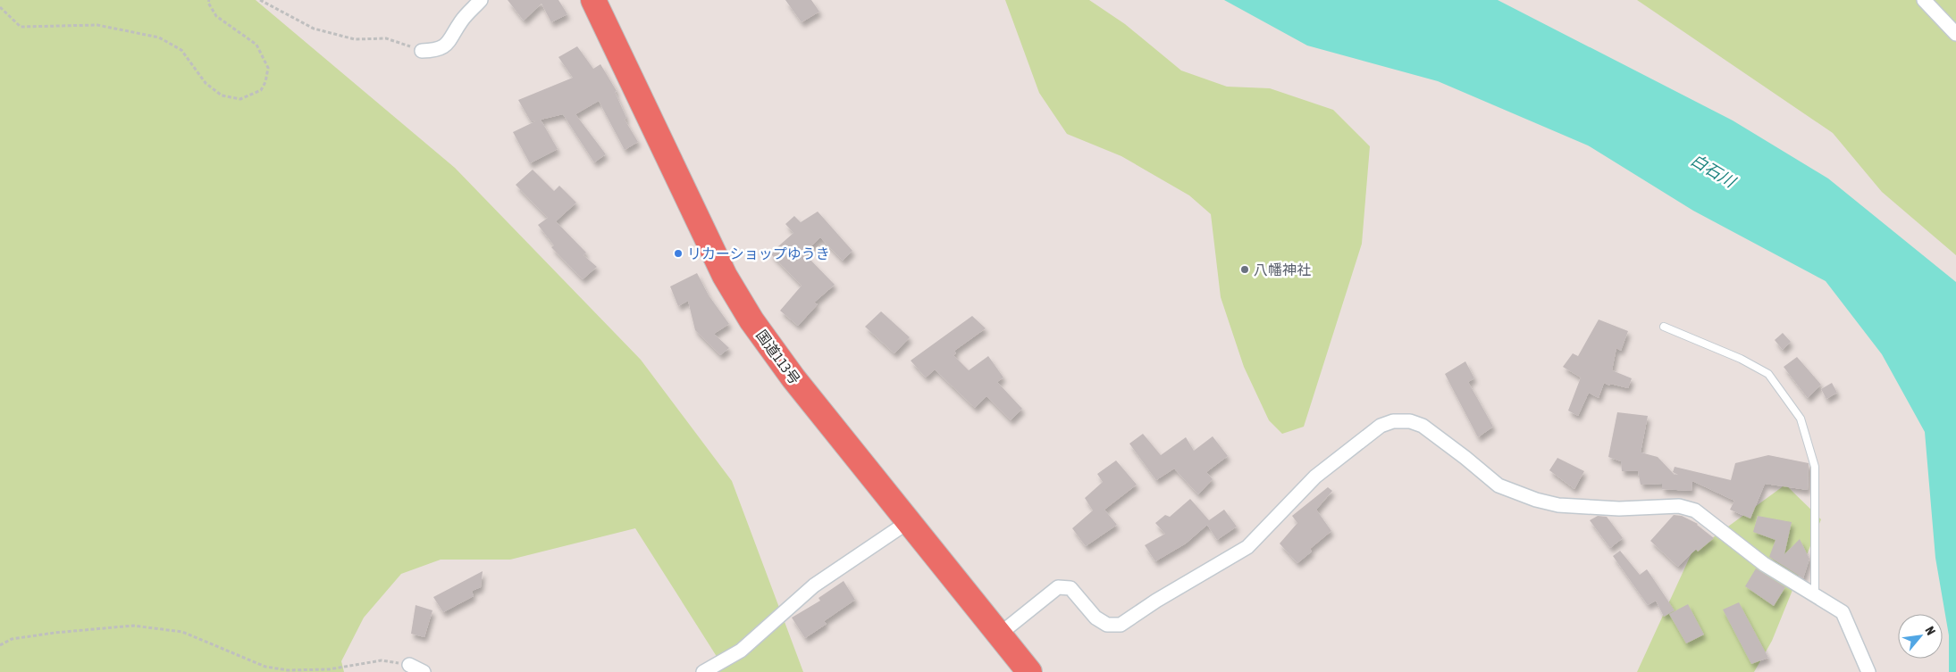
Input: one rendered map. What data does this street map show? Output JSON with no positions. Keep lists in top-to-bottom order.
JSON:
{
  "streets": {
    "highway": ["国道113号"]
  },
  "water": ["白石川"],
  "places": ["リカーショップゆうき", "八幡神社"],
  "north": "top right"
}
